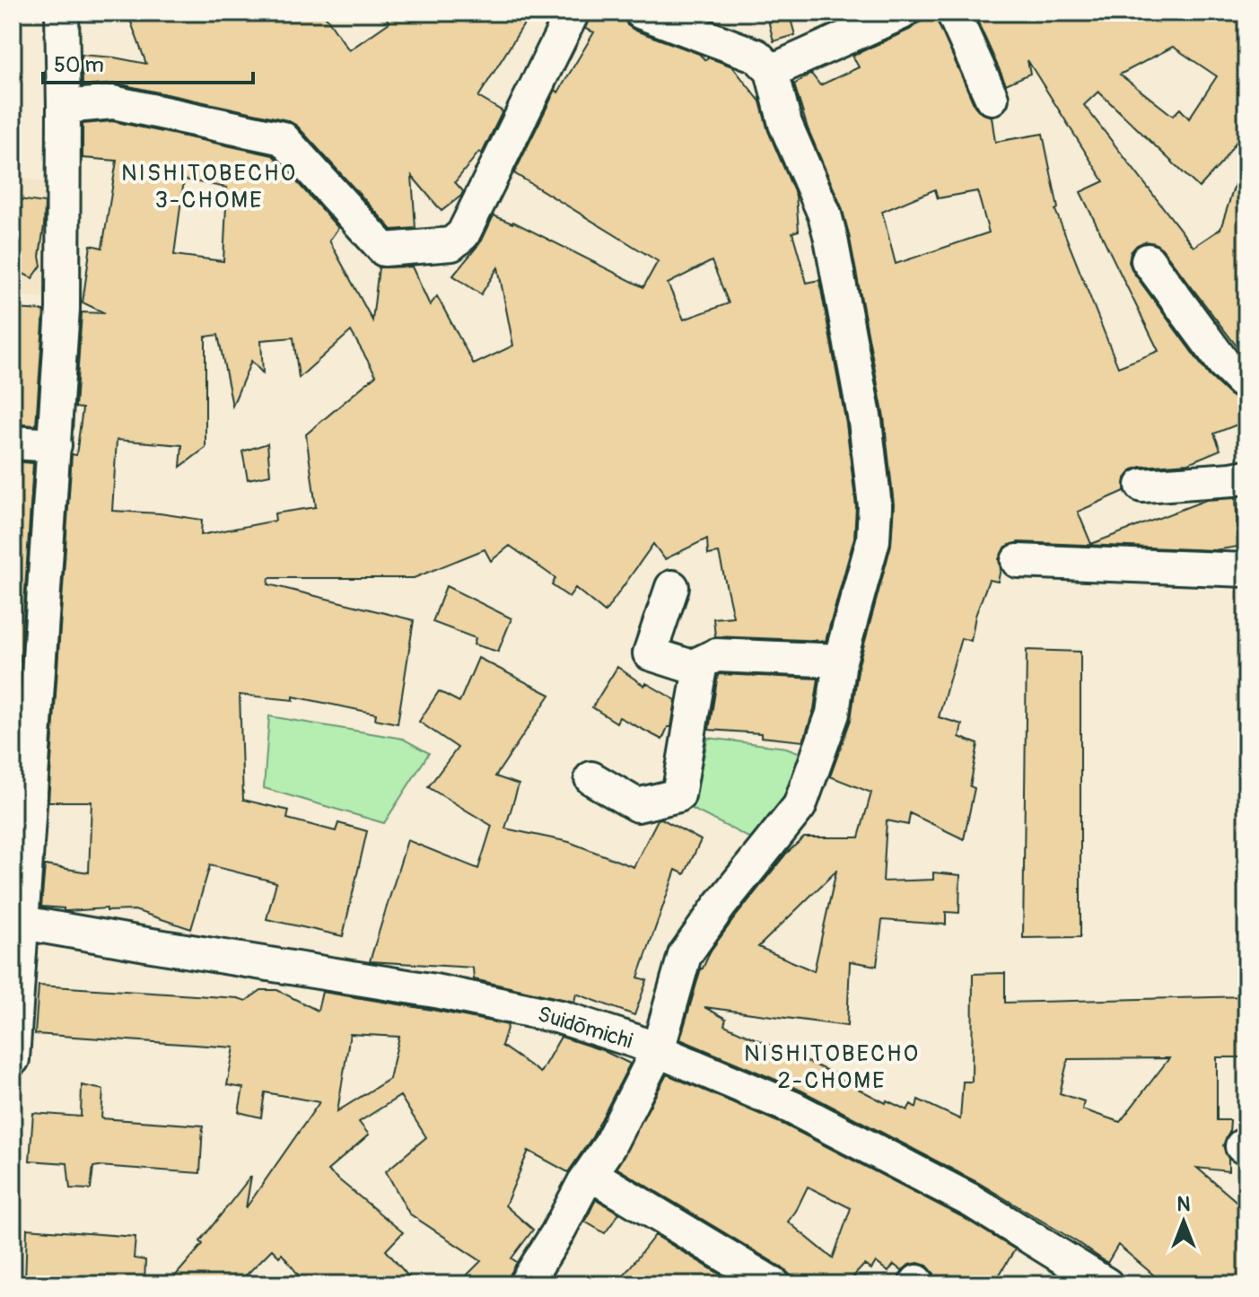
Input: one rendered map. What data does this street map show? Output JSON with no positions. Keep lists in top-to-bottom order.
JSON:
{
  "streets": {
    "street": ["Suidōmichi"]
  },
  "districts": ["NISHITOBECHO 3-CHOME", "NISHITOBECHO 2-CHOME"],
  "scale_bar": "50 m",
  "north": "top"
}
